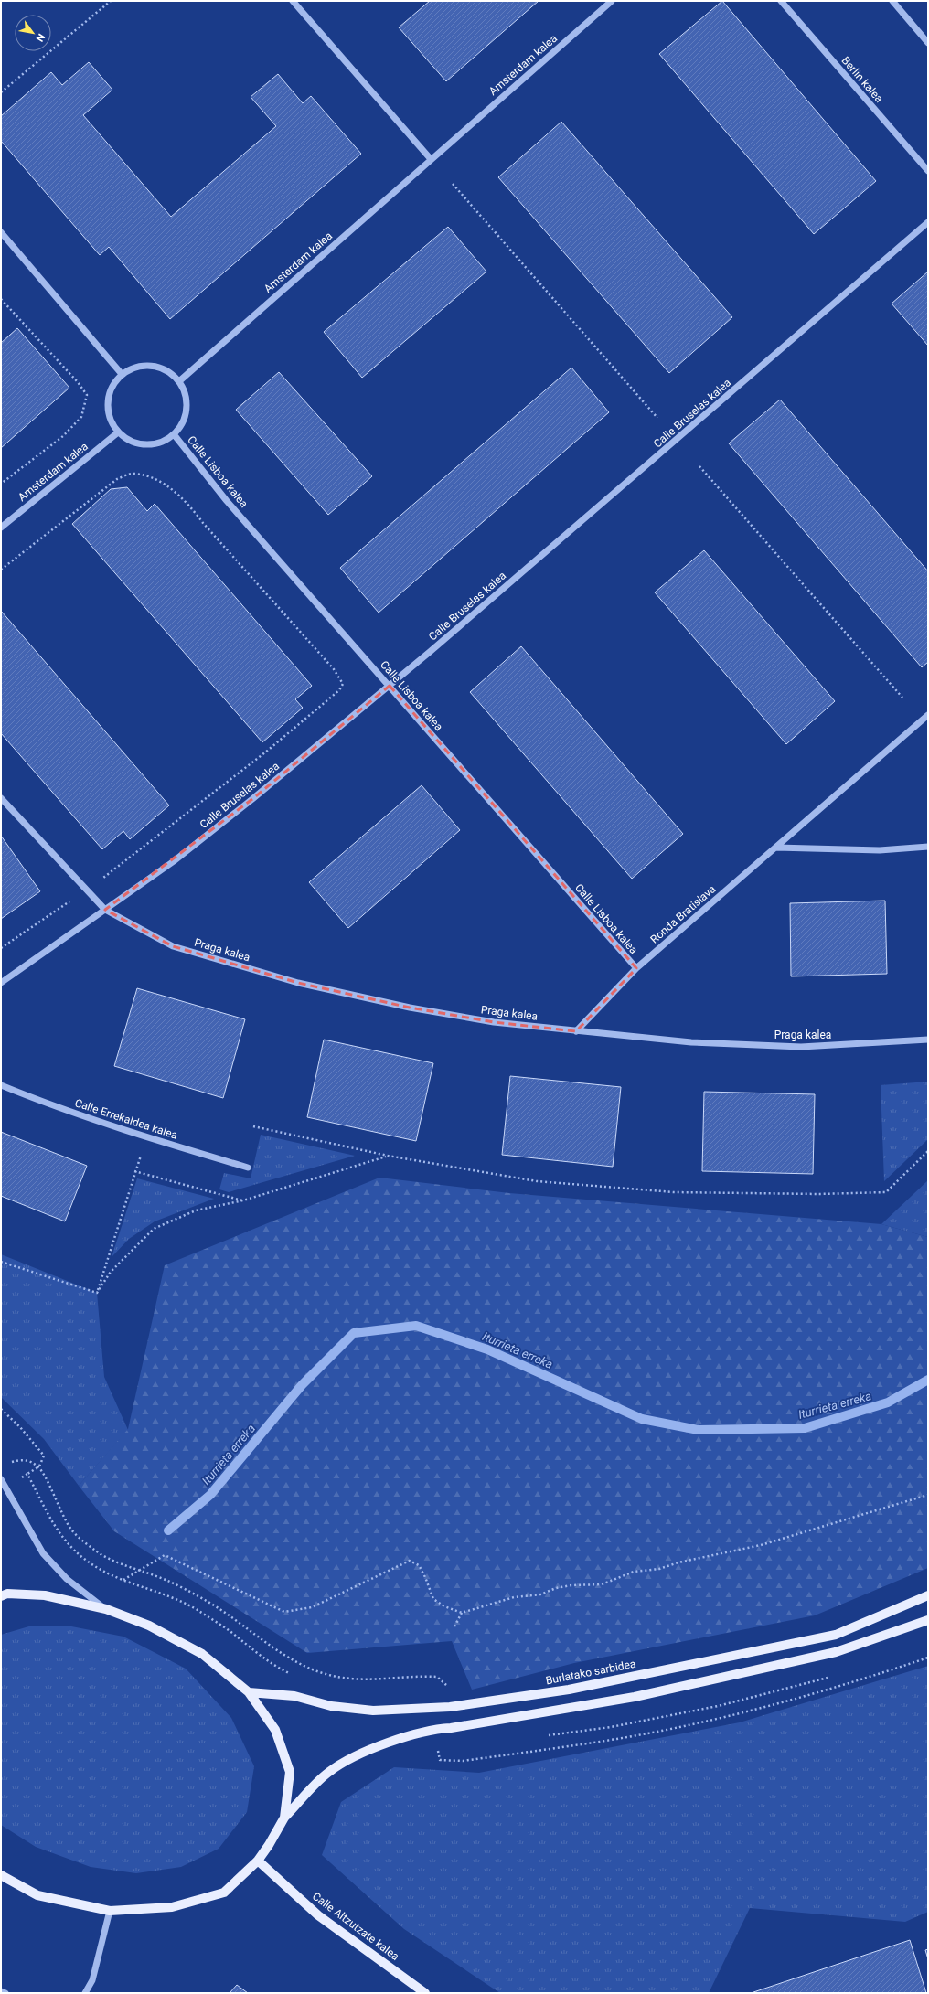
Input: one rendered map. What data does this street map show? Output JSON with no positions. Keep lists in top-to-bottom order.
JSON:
{
  "streets": {
    "main road": ["Burlatako sarbidea", "Calle Altzutzate kalea"],
    "street": [
      "Amsterdam kalea",
      "Berlin kalea",
      "Calle Bruselas kalea",
      "Calle Lisboa kalea",
      "Ronda Bratislava",
      "Praga kalea",
      "Calle Errekaldea kalea"
    ]
  },
  "crossings": [
    ["Amsterdam kalea", "Calle Lisboa kalea"],
    ["Calle Bruselas kalea", "Calle Lisboa kalea"],
    ["Calle Bruselas kalea", "Praga kalea"],
    ["Calle Lisboa kalea", "Ronda Bratislava"],
    ["Ronda Bratislava", "Praga kalea"]
  ],
  "water": ["Iturrieta erreka"],
  "north": "bottom right"
}
